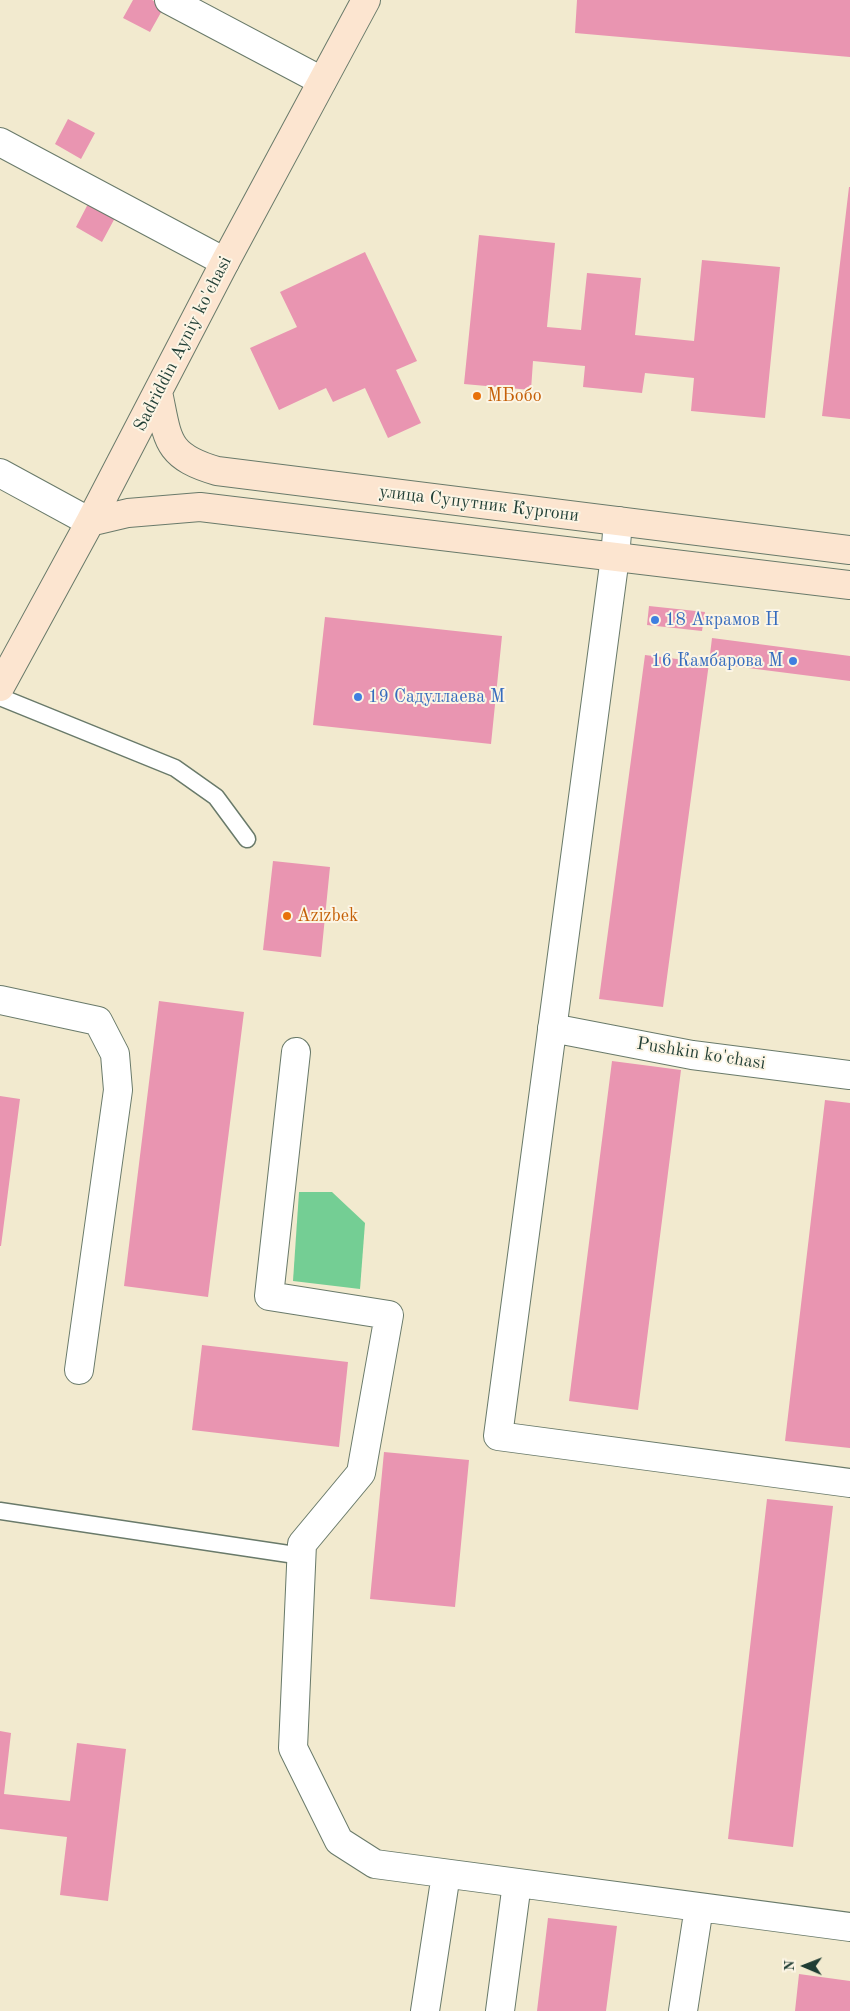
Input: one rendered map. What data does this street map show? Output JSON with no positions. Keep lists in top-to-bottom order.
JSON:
{
  "streets": {
    "main road": ["Sadriddin Ayniy ko'chasi", "улица Супутник Кургони"],
    "street": ["Pushkin ko'chasi"]
  },
  "crossings": [
    ["Sadriddin Ayniy ko'chasi", "улица Супутник Кургони"]
  ],
  "places": [
    "МБобо",
    "18 Акрамов Н",
    "16 Камбарова М",
    "19 Садуллаева М",
    "Azizbek"
  ],
  "north": "left"
}
